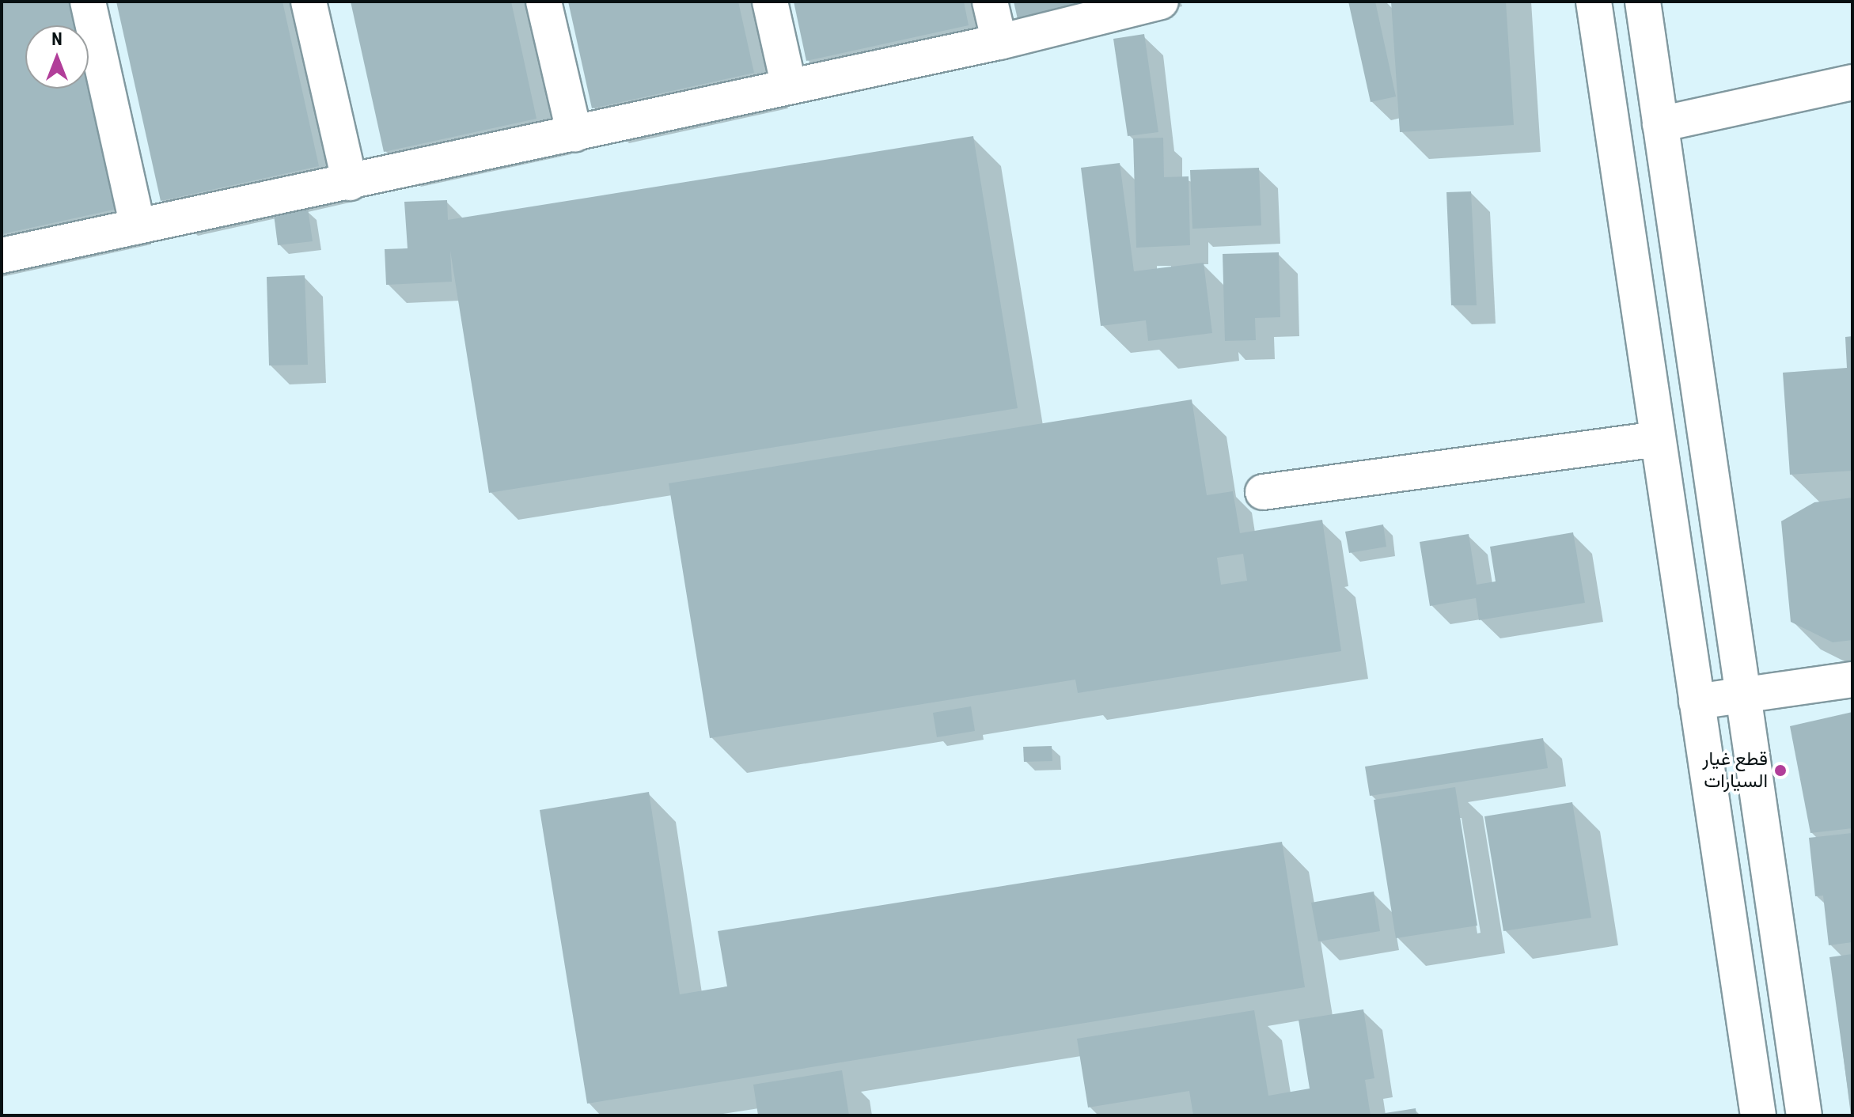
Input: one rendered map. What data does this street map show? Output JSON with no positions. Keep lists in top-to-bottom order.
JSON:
{
  "places": ["قطع غيار السيارات"],
  "north": "top"
}
